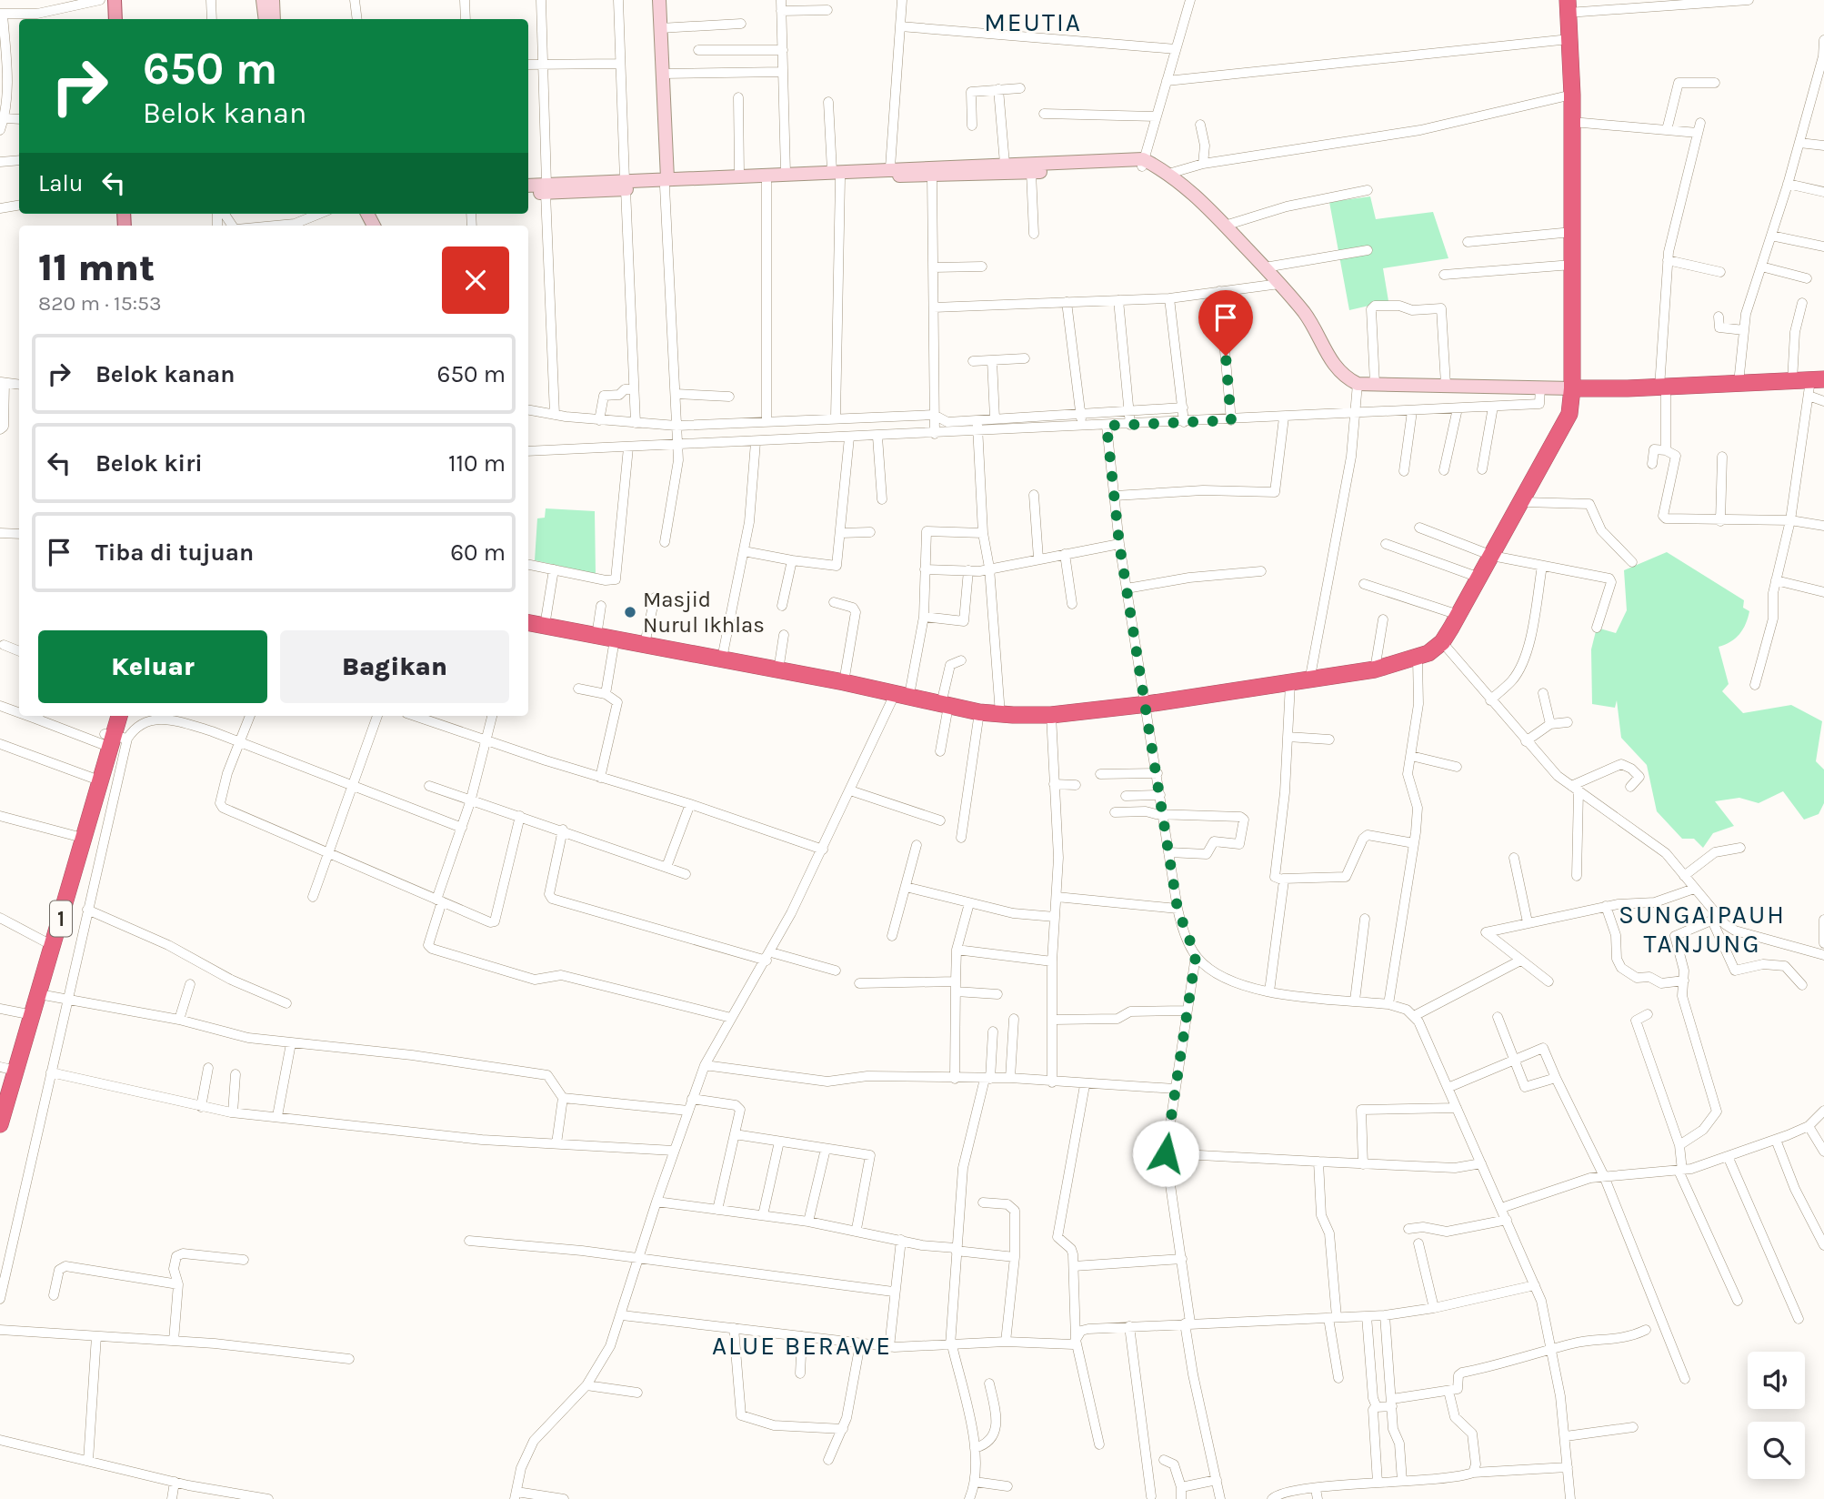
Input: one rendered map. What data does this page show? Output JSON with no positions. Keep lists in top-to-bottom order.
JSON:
{
  "streets": {
    "highway": ["1"]
  },
  "districts": ["MEUTIA", "SUNGAIPAUH TANJUNG", "ALUE BERAWE"],
  "places": ["Masjid Nurul Ikhlas"],
  "page": {
    "turn": ["650 m", "Belok kanan"],
    "then": "Lalu",
    "heading": ["11 mnt", "820 m · 15:53"],
    "list": [
      {
        "name": "Belok kanan",
        "value": "650 m"
      },
      {
        "name": "Belok kiri",
        "value": "110 m"
      },
      {
        "name": "Tiba di tujuan",
        "value": "60 m"
      }
    ],
    "buttons": ["Keluar", "Bagikan"]
  }
}
